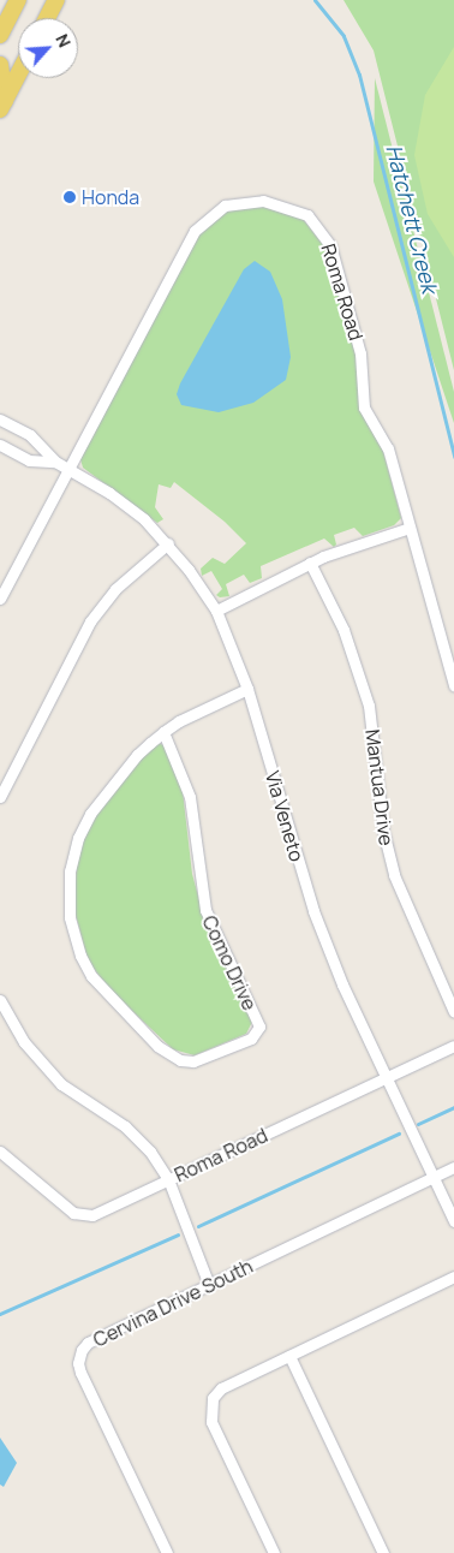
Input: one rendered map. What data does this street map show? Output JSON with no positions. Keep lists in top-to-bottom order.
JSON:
{
  "streets": {
    "street": [
      "Roma Road",
      "Mantua Drive",
      "Via Veneto",
      "Como Drive",
      "Cervina Drive South"
    ]
  },
  "crossings": [
    ["Roma Road", "Via Veneto"],
    ["Via Veneto", "Como Drive"],
    ["Via Veneto", "Cervina Drive South"]
  ],
  "water": ["Hatchett Creek"],
  "places": ["Honda"],
  "north": "top right"
}
